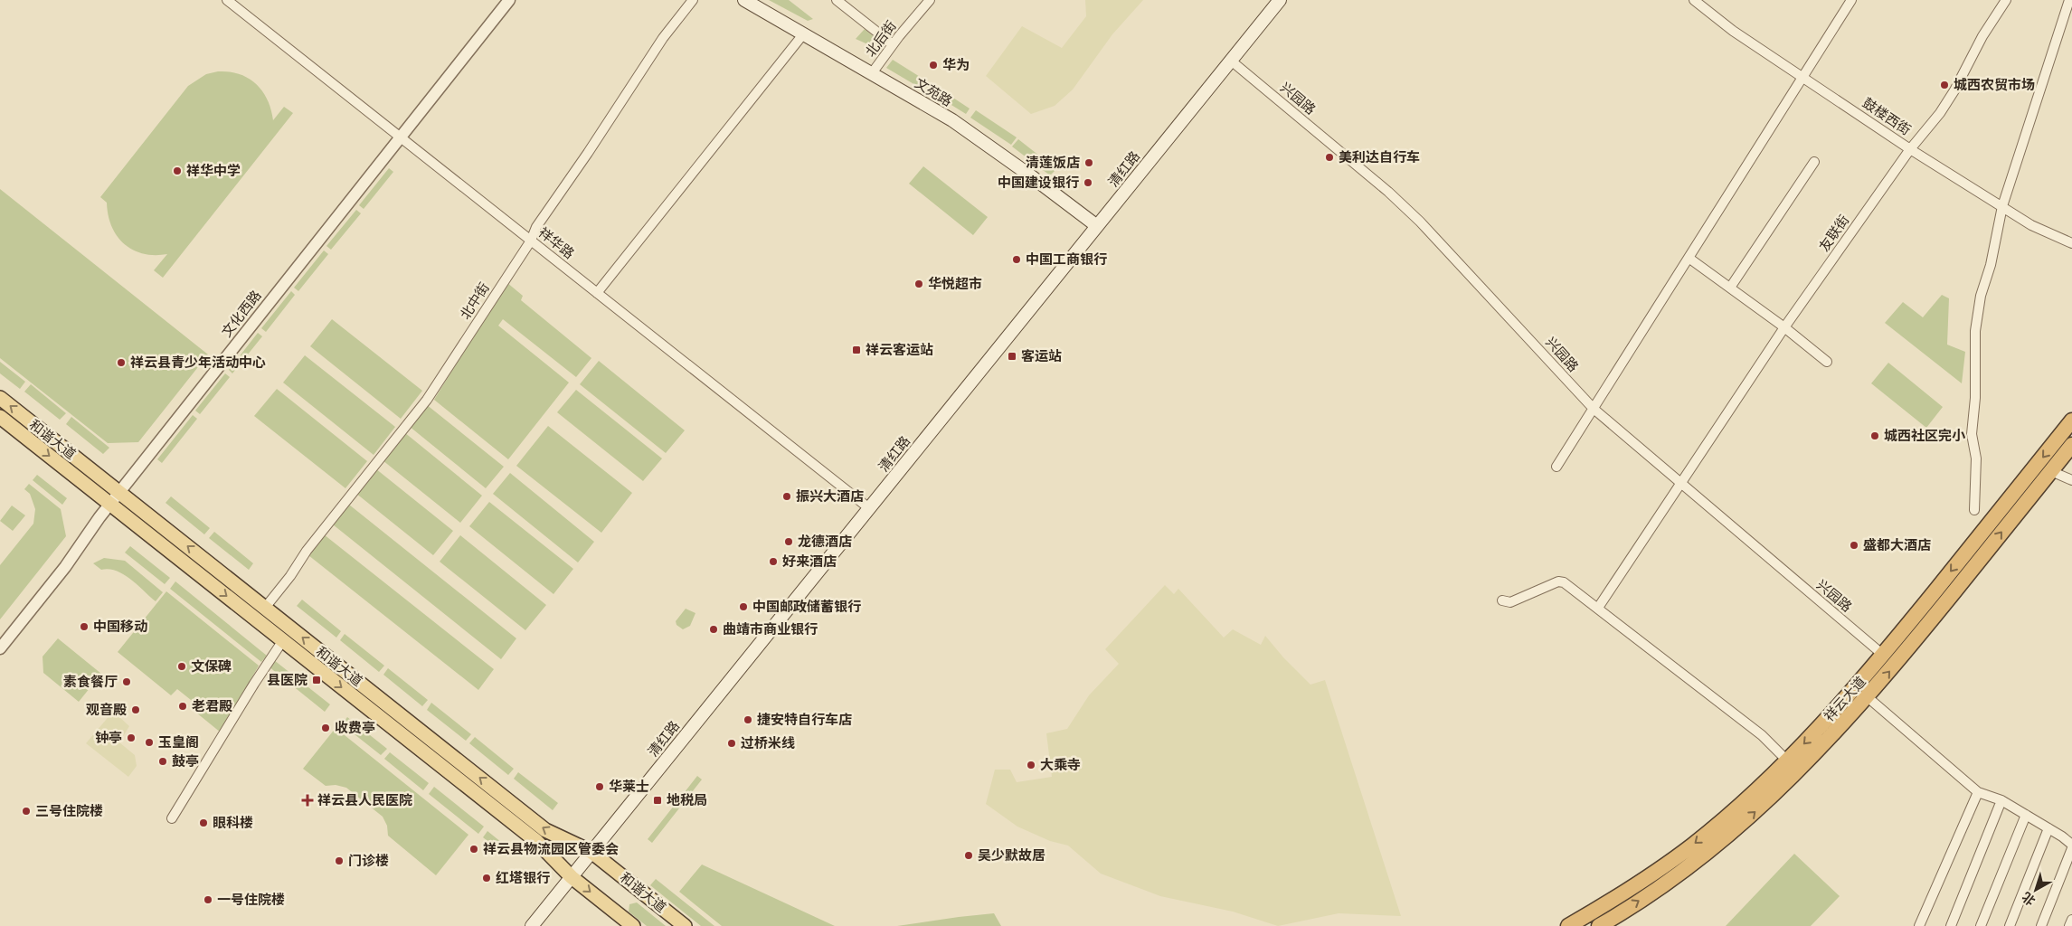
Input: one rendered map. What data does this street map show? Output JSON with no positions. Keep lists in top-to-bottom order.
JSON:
{
  "streets": {
    "highway": ["祥云大道"],
    "main road": ["文苑路", "清红路", "和谐大道"],
    "street": [
      "北后街",
      "兴园路",
      "鼓楼西街",
      "友联街",
      "祥华路",
      "北中街",
      "文化西路"
    ]
  },
  "crossings": [
    ["北后街", "文苑路"],
    ["文苑路", "清红路"],
    ["兴园路", "清红路"],
    ["兴园路", "友联街"],
    ["兴园路", "祥云大道"],
    ["鼓楼西街", "友联街"],
    ["清红路", "祥华路"],
    ["清红路", "和谐大道"],
    ["祥华路", "北中街"],
    ["祥华路", "文化西路"],
    ["北中街", "和谐大道"],
    ["文化西路", "和谐大道"]
  ],
  "places": {
    "other": [
      "华为",
      "城西农贸市场",
      "美利达自行车",
      "清莲饭店",
      "祥华中学",
      "中国建设银行",
      "中国工商银行",
      "华悦超市",
      "祥云县青少年活动中心",
      "城西社区完小",
      "振兴大酒店",
      "龙德酒店",
      "盛都大酒店",
      "好来酒店",
      "中国邮政储蓄银行",
      "中国移动",
      "曲靖市商业银行",
      "文保碑",
      "素食餐厅",
      "老君殿",
      "观音殿",
      "捷安特自行车店",
      "收费亭",
      "钟亭",
      "玉皇阁",
      "过桥米线",
      "鼓亭",
      "大乘寺",
      "华莱士",
      "三号住院楼",
      "眼科楼",
      "祥云县物流园区管委会",
      "吴少默故居",
      "门诊楼",
      "红塔银行",
      "一号住院楼"
    ],
    "transit": [
      "祥云客运站",
      "客运站",
      "县医院",
      "地税局"
    ],
    "health": ["祥云县人民医院"]
  },
  "north": "bottom left"
}
